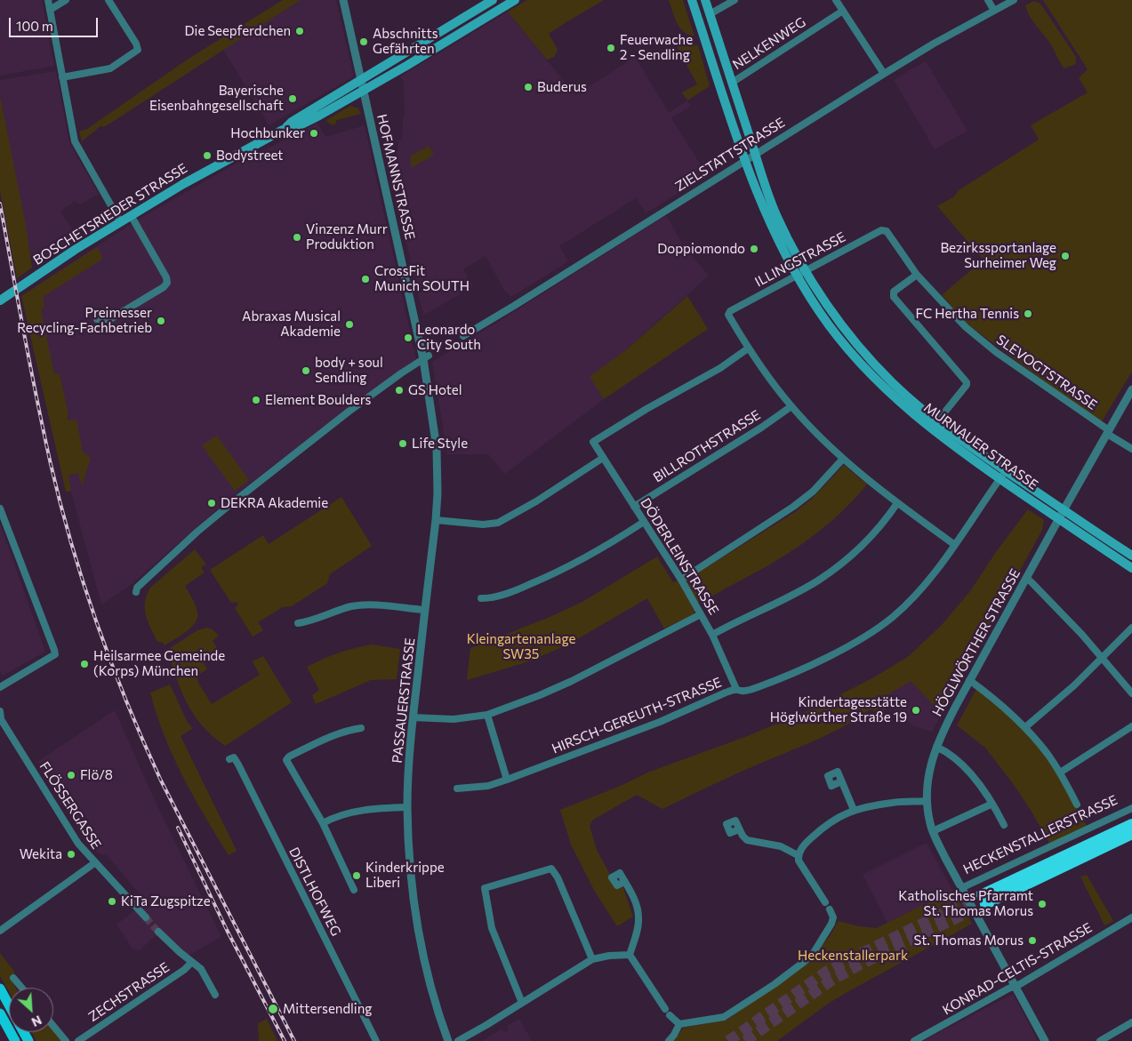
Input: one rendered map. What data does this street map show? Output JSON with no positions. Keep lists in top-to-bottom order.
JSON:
{
  "streets": {
    "main road": ["BOSCHETSRIEDER STRASSE", "MURNAUER STRASSE"],
    "street": [
      "NELKENWEG",
      "ZIELSTATTSTRASSE",
      "HOFMANNSTRASSE",
      "ILLINGSTRASSE",
      "SLEVOGTSTRASSE",
      "BILLROTHSTRASSE",
      "DÖDERLEINSTRASSE",
      "HÖGLWÖRTHER STRASSE",
      "PASSAUERSTRASSE",
      "HIRSCH-GEREUTH-STRASSE",
      "FLÖSSERGASSE",
      "HECKENSTALLERSTRASSE",
      "DISTLHOFWEG",
      "KONRAD-CELTIS-STRASSE",
      "ZECHSTRASSE"
    ]
  },
  "crossings": [
    ["NELKENWEG", "MURNAUER STRASSE"],
    ["ZIELSTATTSTRASSE", "MURNAUER STRASSE"],
    ["HOFMANNSTRASSE", "BOSCHETSRIEDER STRASSE"],
    ["HOFMANNSTRASSE", "PASSAUERSTRASSE"],
    ["ILLINGSTRASSE", "SLEVOGTSTRASSE"],
    ["ILLINGSTRASSE", "MURNAUER STRASSE"],
    ["ILLINGSTRASSE", "DÖDERLEINSTRASSE"],
    ["SLEVOGTSTRASSE", "HÖGLWÖRTHER STRASSE"],
    ["BILLROTHSTRASSE", "DÖDERLEINSTRASSE"],
    ["MURNAUER STRASSE", "HÖGLWÖRTHER STRASSE"],
    ["MURNAUER STRASSE", "HIRSCH-GEREUTH-STRASSE"],
    ["DÖDERLEINSTRASSE", "HIRSCH-GEREUTH-STRASSE"],
    ["HÖGLWÖRTHER STRASSE", "HECKENSTALLERSTRASSE"],
    ["HÖGLWÖRTHER STRASSE", "KONRAD-CELTIS-STRASSE"]
  ],
  "parks": ["Kleingartenanlage SW35", "Heckenstallerpark"],
  "places": [
    "Die Seepferdchen",
    "Abschnitts Gefährten",
    "Feuerwache 2 - Sendling",
    "Buderus",
    "Bayerische Eisenbahngesellschaft",
    "Hochbunker",
    "Bodystreet",
    "Vinzenz Murr Produktion",
    "Doppiomondo",
    "Bezirkssportanlage Surheimer Weg",
    "CrossFit Munich SOUTH",
    "FC Hertha Tennis",
    "Preimesser Recycling-Fachbetrieb",
    "Abraxas Musical Akademie",
    "Leonardo City South",
    "body + soul Sendling",
    "GS Hotel",
    "Element Boulders",
    "Life Style",
    "DEKRA Akademie",
    "Heilsarmee Gemeinde (Korps) München",
    "Kindertagesstätte Höglwörther Straße 19",
    "Flö/8",
    "Wekita",
    "Kinderkrippe Liberi",
    "KiTa Zugspitze",
    "Katholisches Pfarramt St. Thomas Morus",
    "St. Thomas Morus",
    "Mittersendling"
  ],
  "scale_bar": "100 m",
  "north": "bottom right"
}
